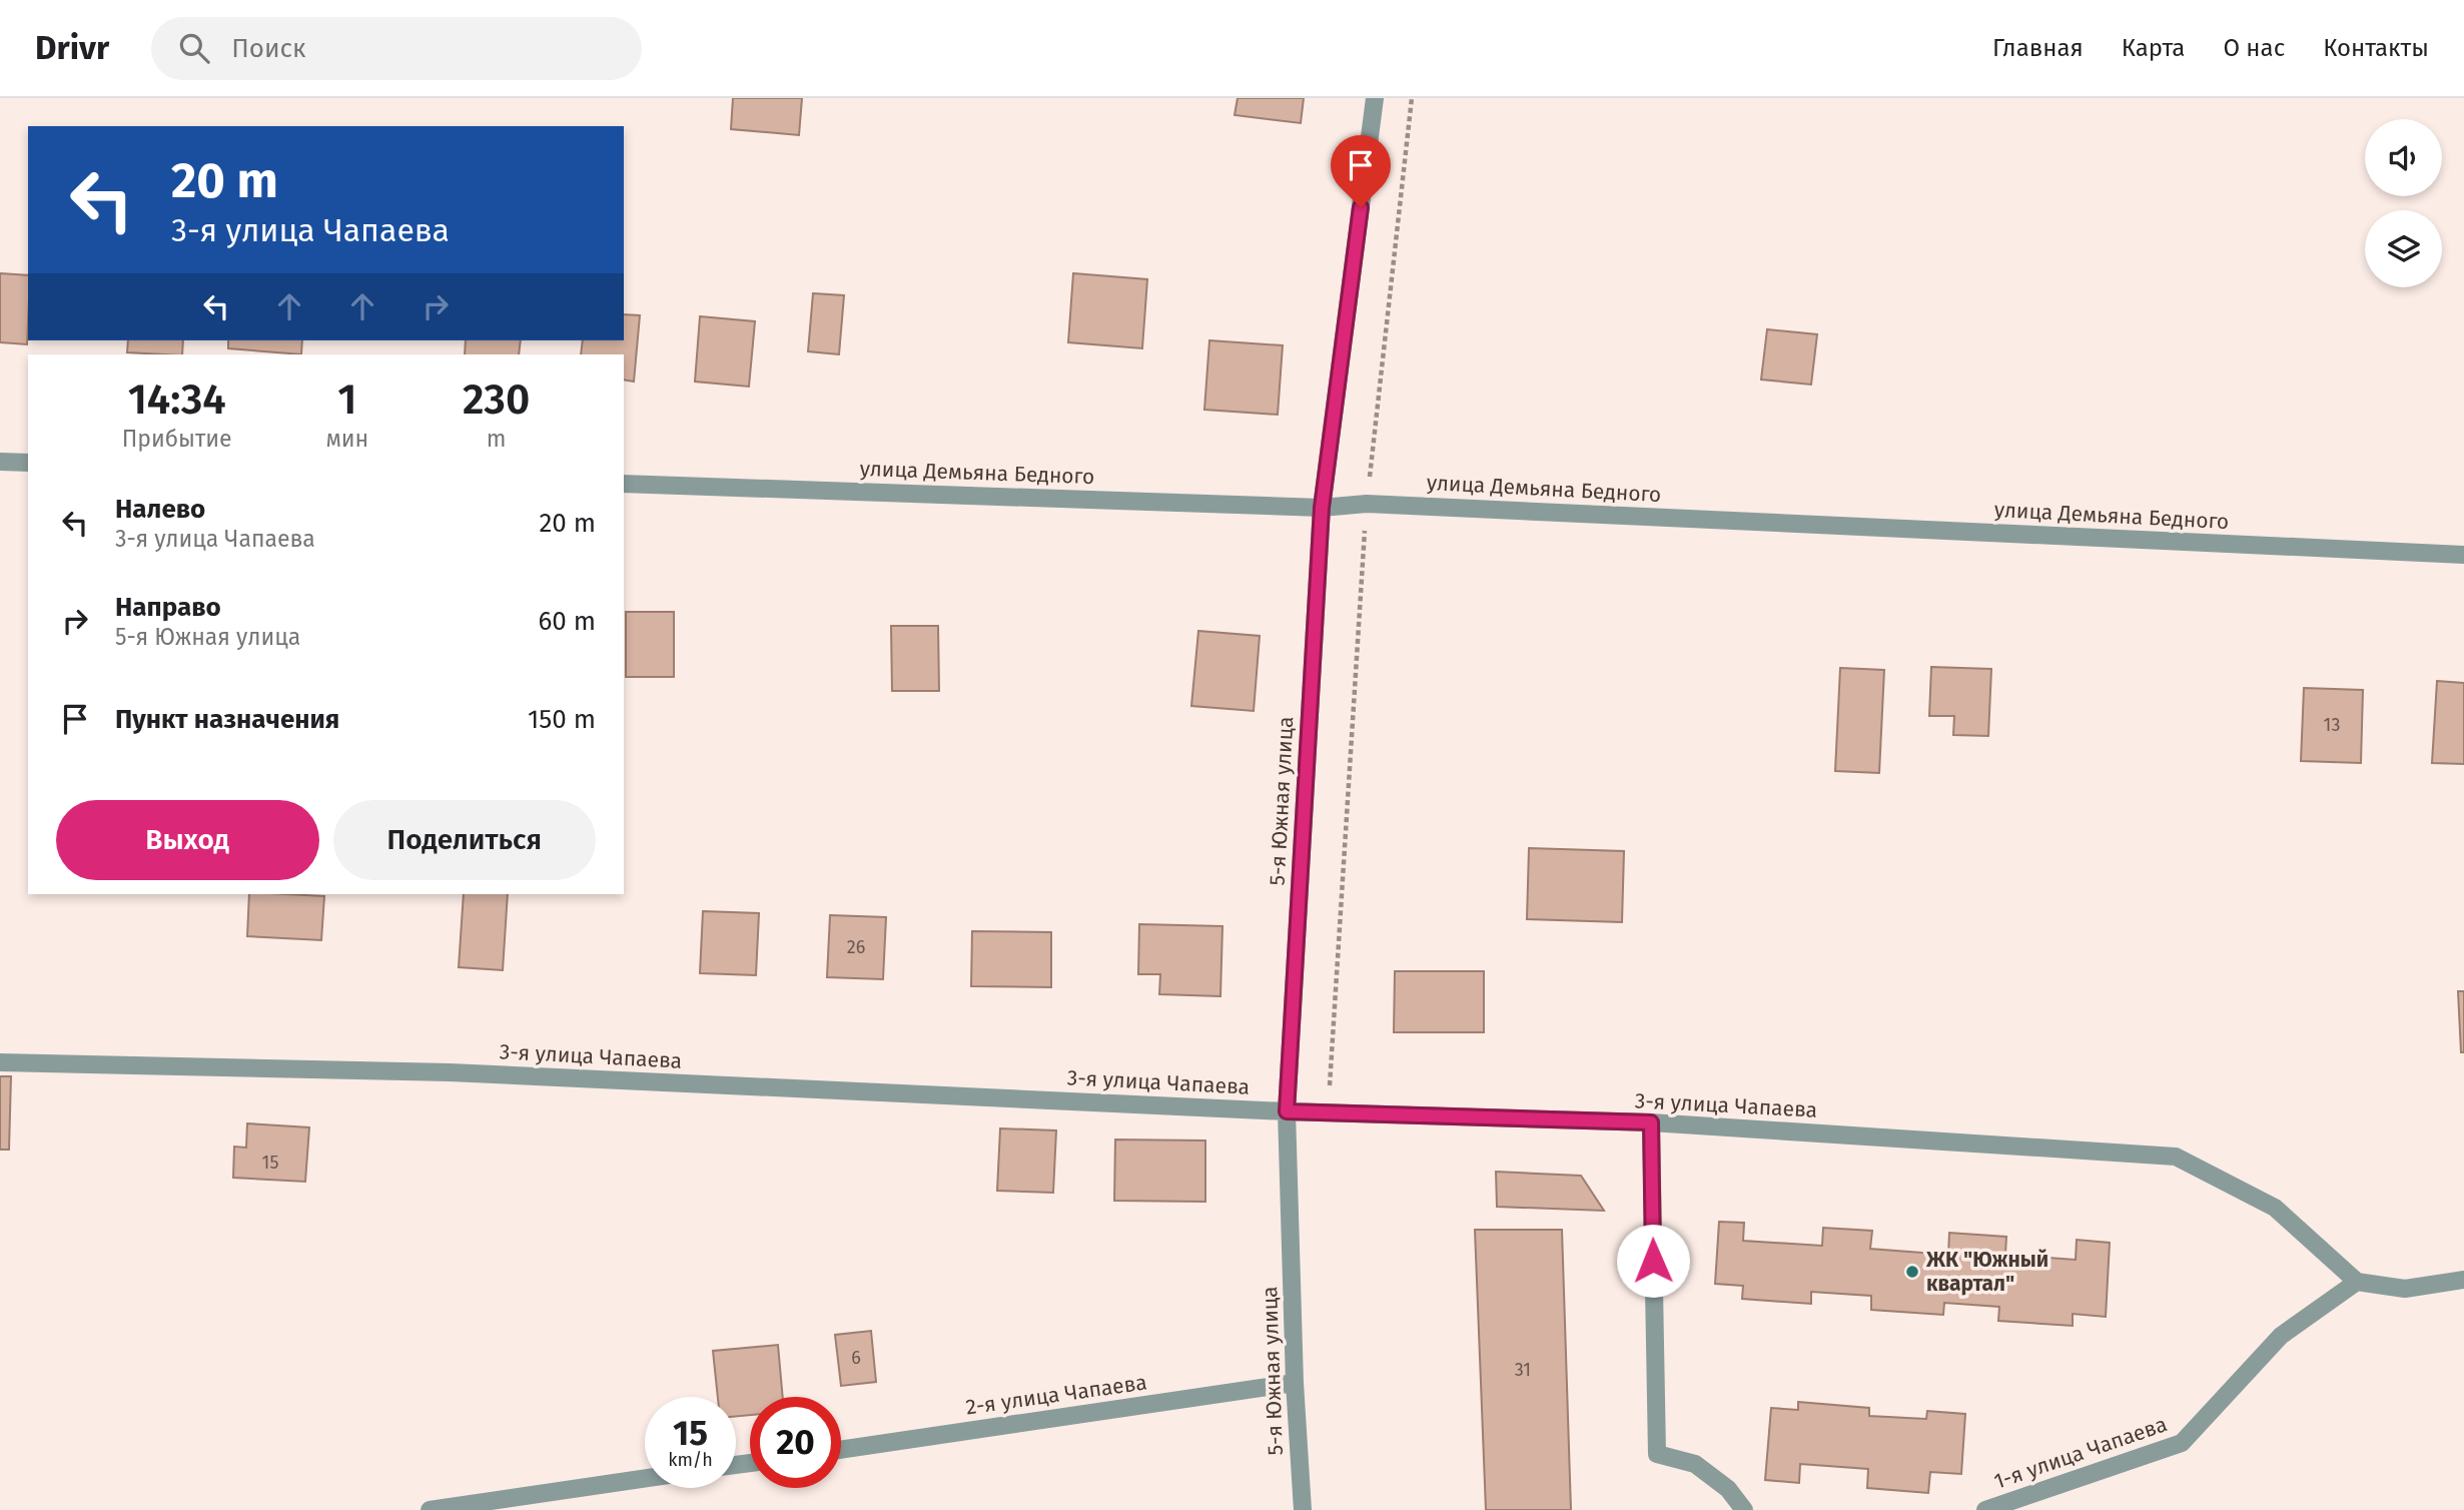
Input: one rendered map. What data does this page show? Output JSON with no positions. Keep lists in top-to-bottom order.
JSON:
{
  "streets": {
    "street": [
      "улица Демьяна Бедного",
      "5-я Южная улица",
      "3-я улица Чапаева",
      "2-я улица Чапаева",
      "1-я улица Чапаева"
    ]
  },
  "crossings": [
    ["улица Демьяна Бедного", "5-я Южная улица"],
    ["5-я Южная улица", "3-я улица Чапаева"],
    ["5-я Южная улица", "2-я улица Чапаева"],
    ["3-я улица Чапаева", "1-я улица Чапаева"]
  ],
  "places": ["ЖК \"Южный квартал\""],
  "house_numbers": [
    "13",
    "26",
    "15",
    "6",
    "31"
  ],
  "page": {
    "header": "Drivr",
    "search": "Поиск",
    "nav": [
      "Главная",
      "Карта",
      "О нас",
      "Контакты"
    ],
    "turn": ["20 m", "3-я улица Чапаева"],
    "eta": [
      "14:34",
      "Прибытие",
      "1",
      "мин",
      "230",
      "m"
    ],
    "list": [
      {
        "name": "Налево",
        "note": "3-я улица Чапаева",
        "value": "20 m"
      },
      {
        "name": "Направо",
        "note": "5-я Южная улица",
        "value": "60 m"
      },
      {
        "name": "Пункт назначения",
        "value": "150 m"
      }
    ],
    "buttons": ["Выход", "Поделиться"],
    "speed": "15 km/h",
    "limit": "20"
  }
}
